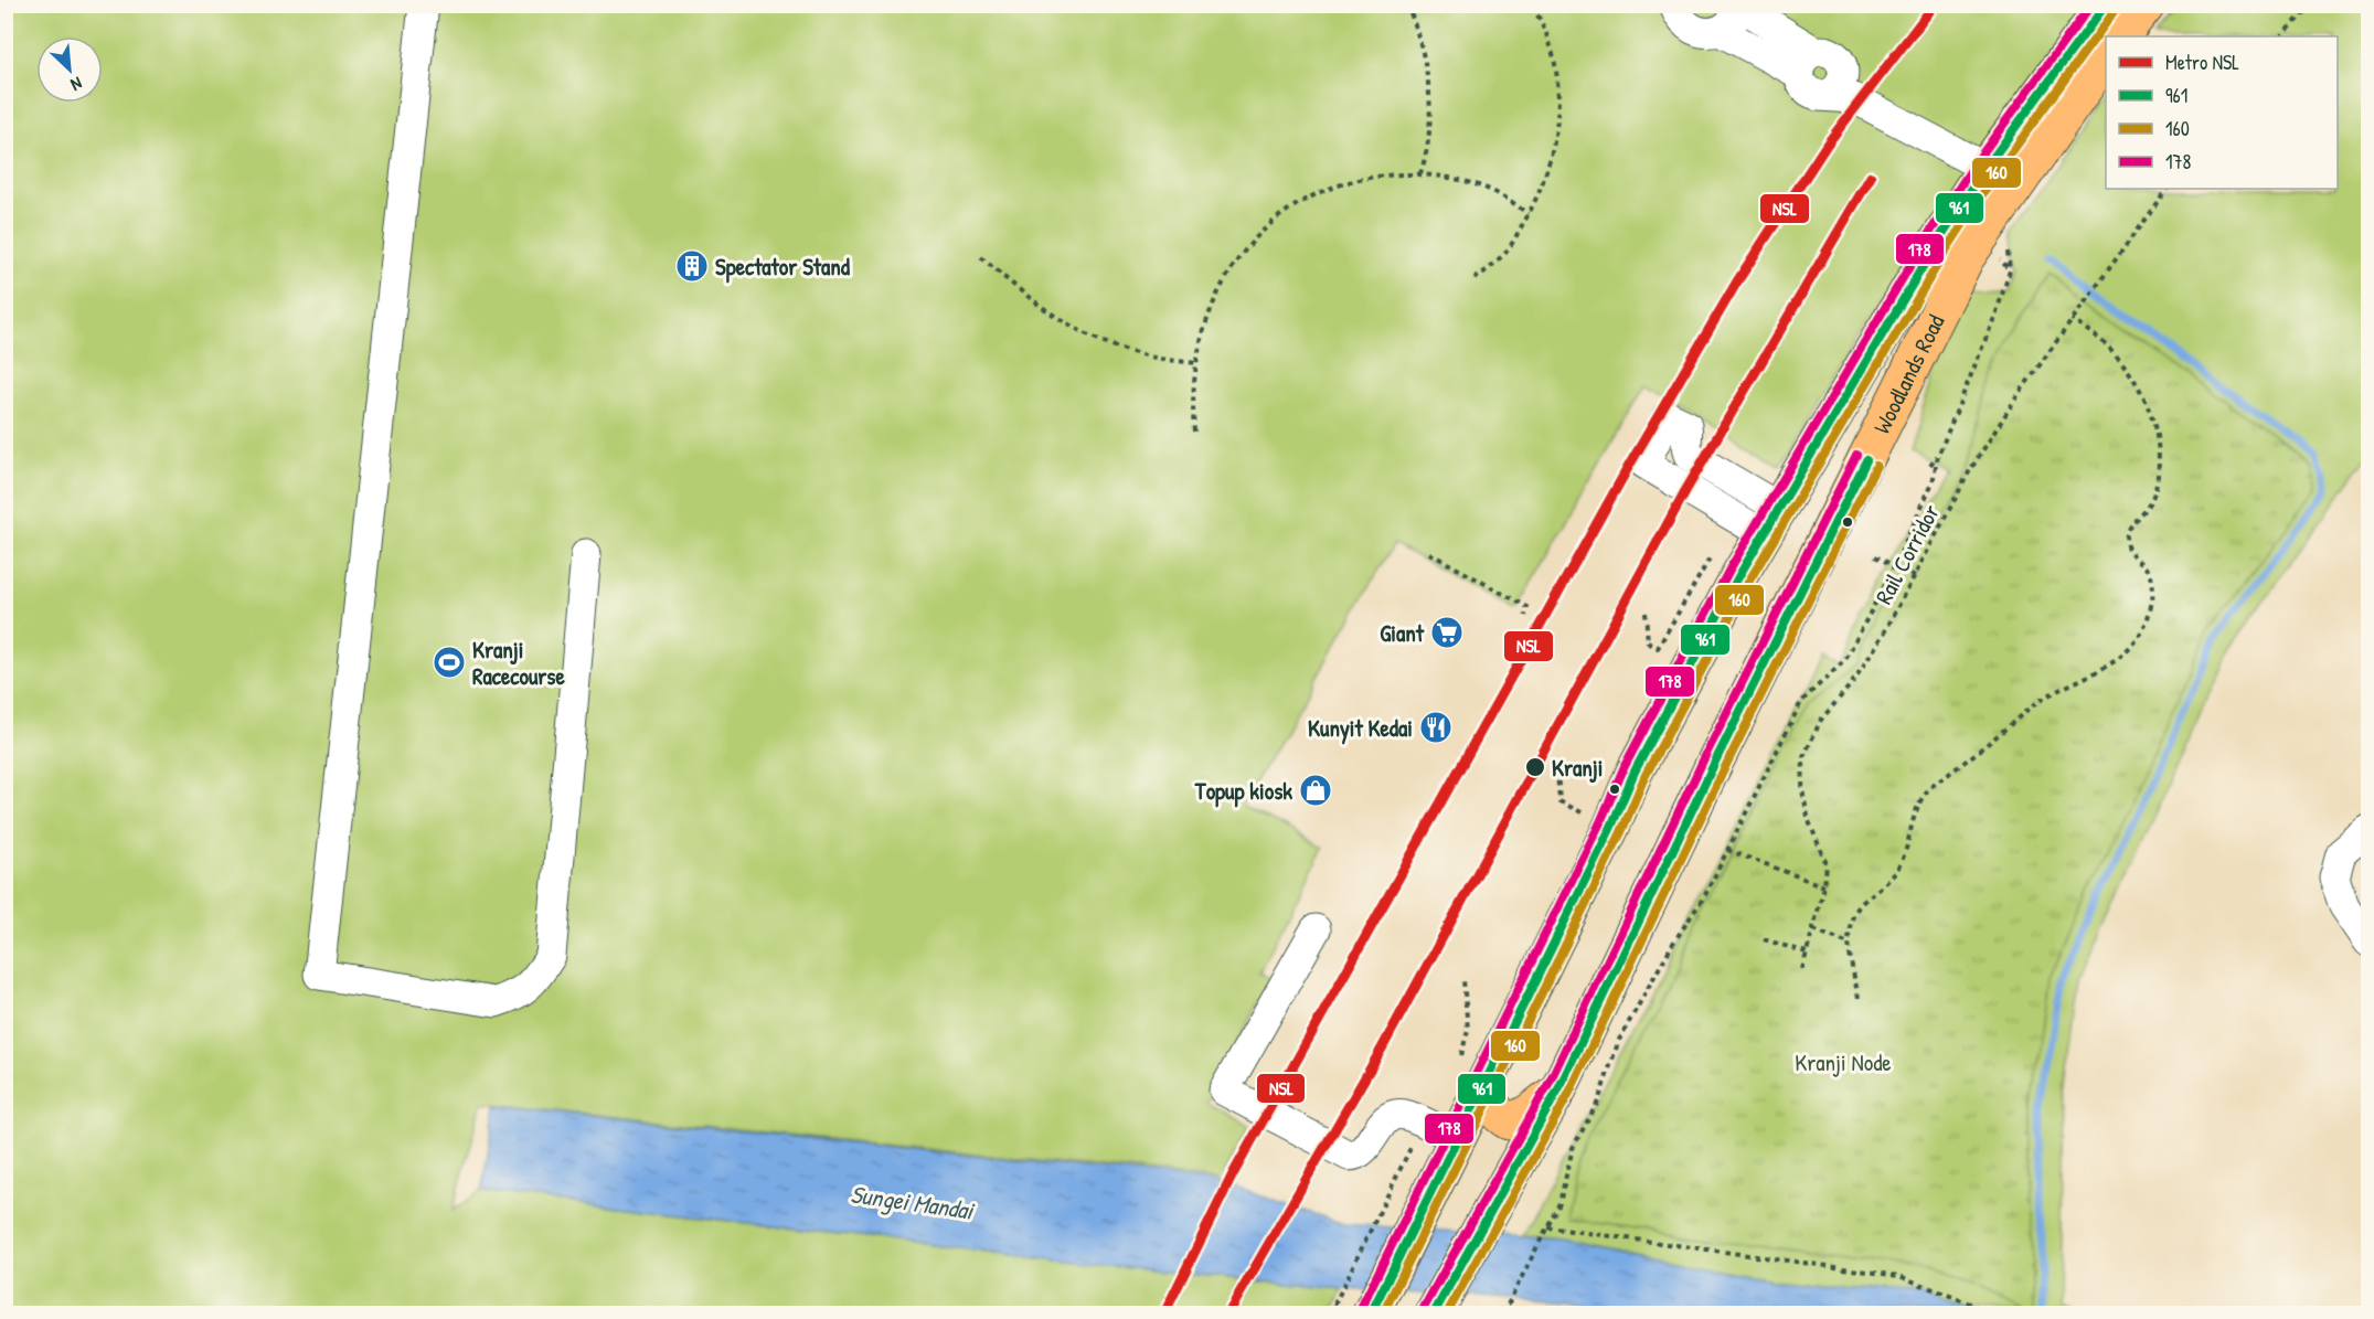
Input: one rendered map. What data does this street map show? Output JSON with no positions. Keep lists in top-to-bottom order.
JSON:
{
  "streets": {
    "main road": ["Woodlands Road"],
    "path": ["Rail Corridor"]
  },
  "water": ["Sungei Mandai"],
  "parks": ["Kranji Node"],
  "places": {
    "building": ["Spectator Stand"],
    "supermarket": ["Giant"],
    "sports": ["Kranji Racecourse"],
    "restaurant": ["Kunyit Kedai"],
    "other": ["Kranji"],
    "shop": ["Topup kiosk"]
  },
  "lines": [
    "metro line NSL",
    "transit line 961",
    "transit line 178",
    "transit line 160"
  ],
  "legend": [
    "Metro NSL",
    "961",
    "160",
    "178"
  ],
  "north": "bottom right"
}
